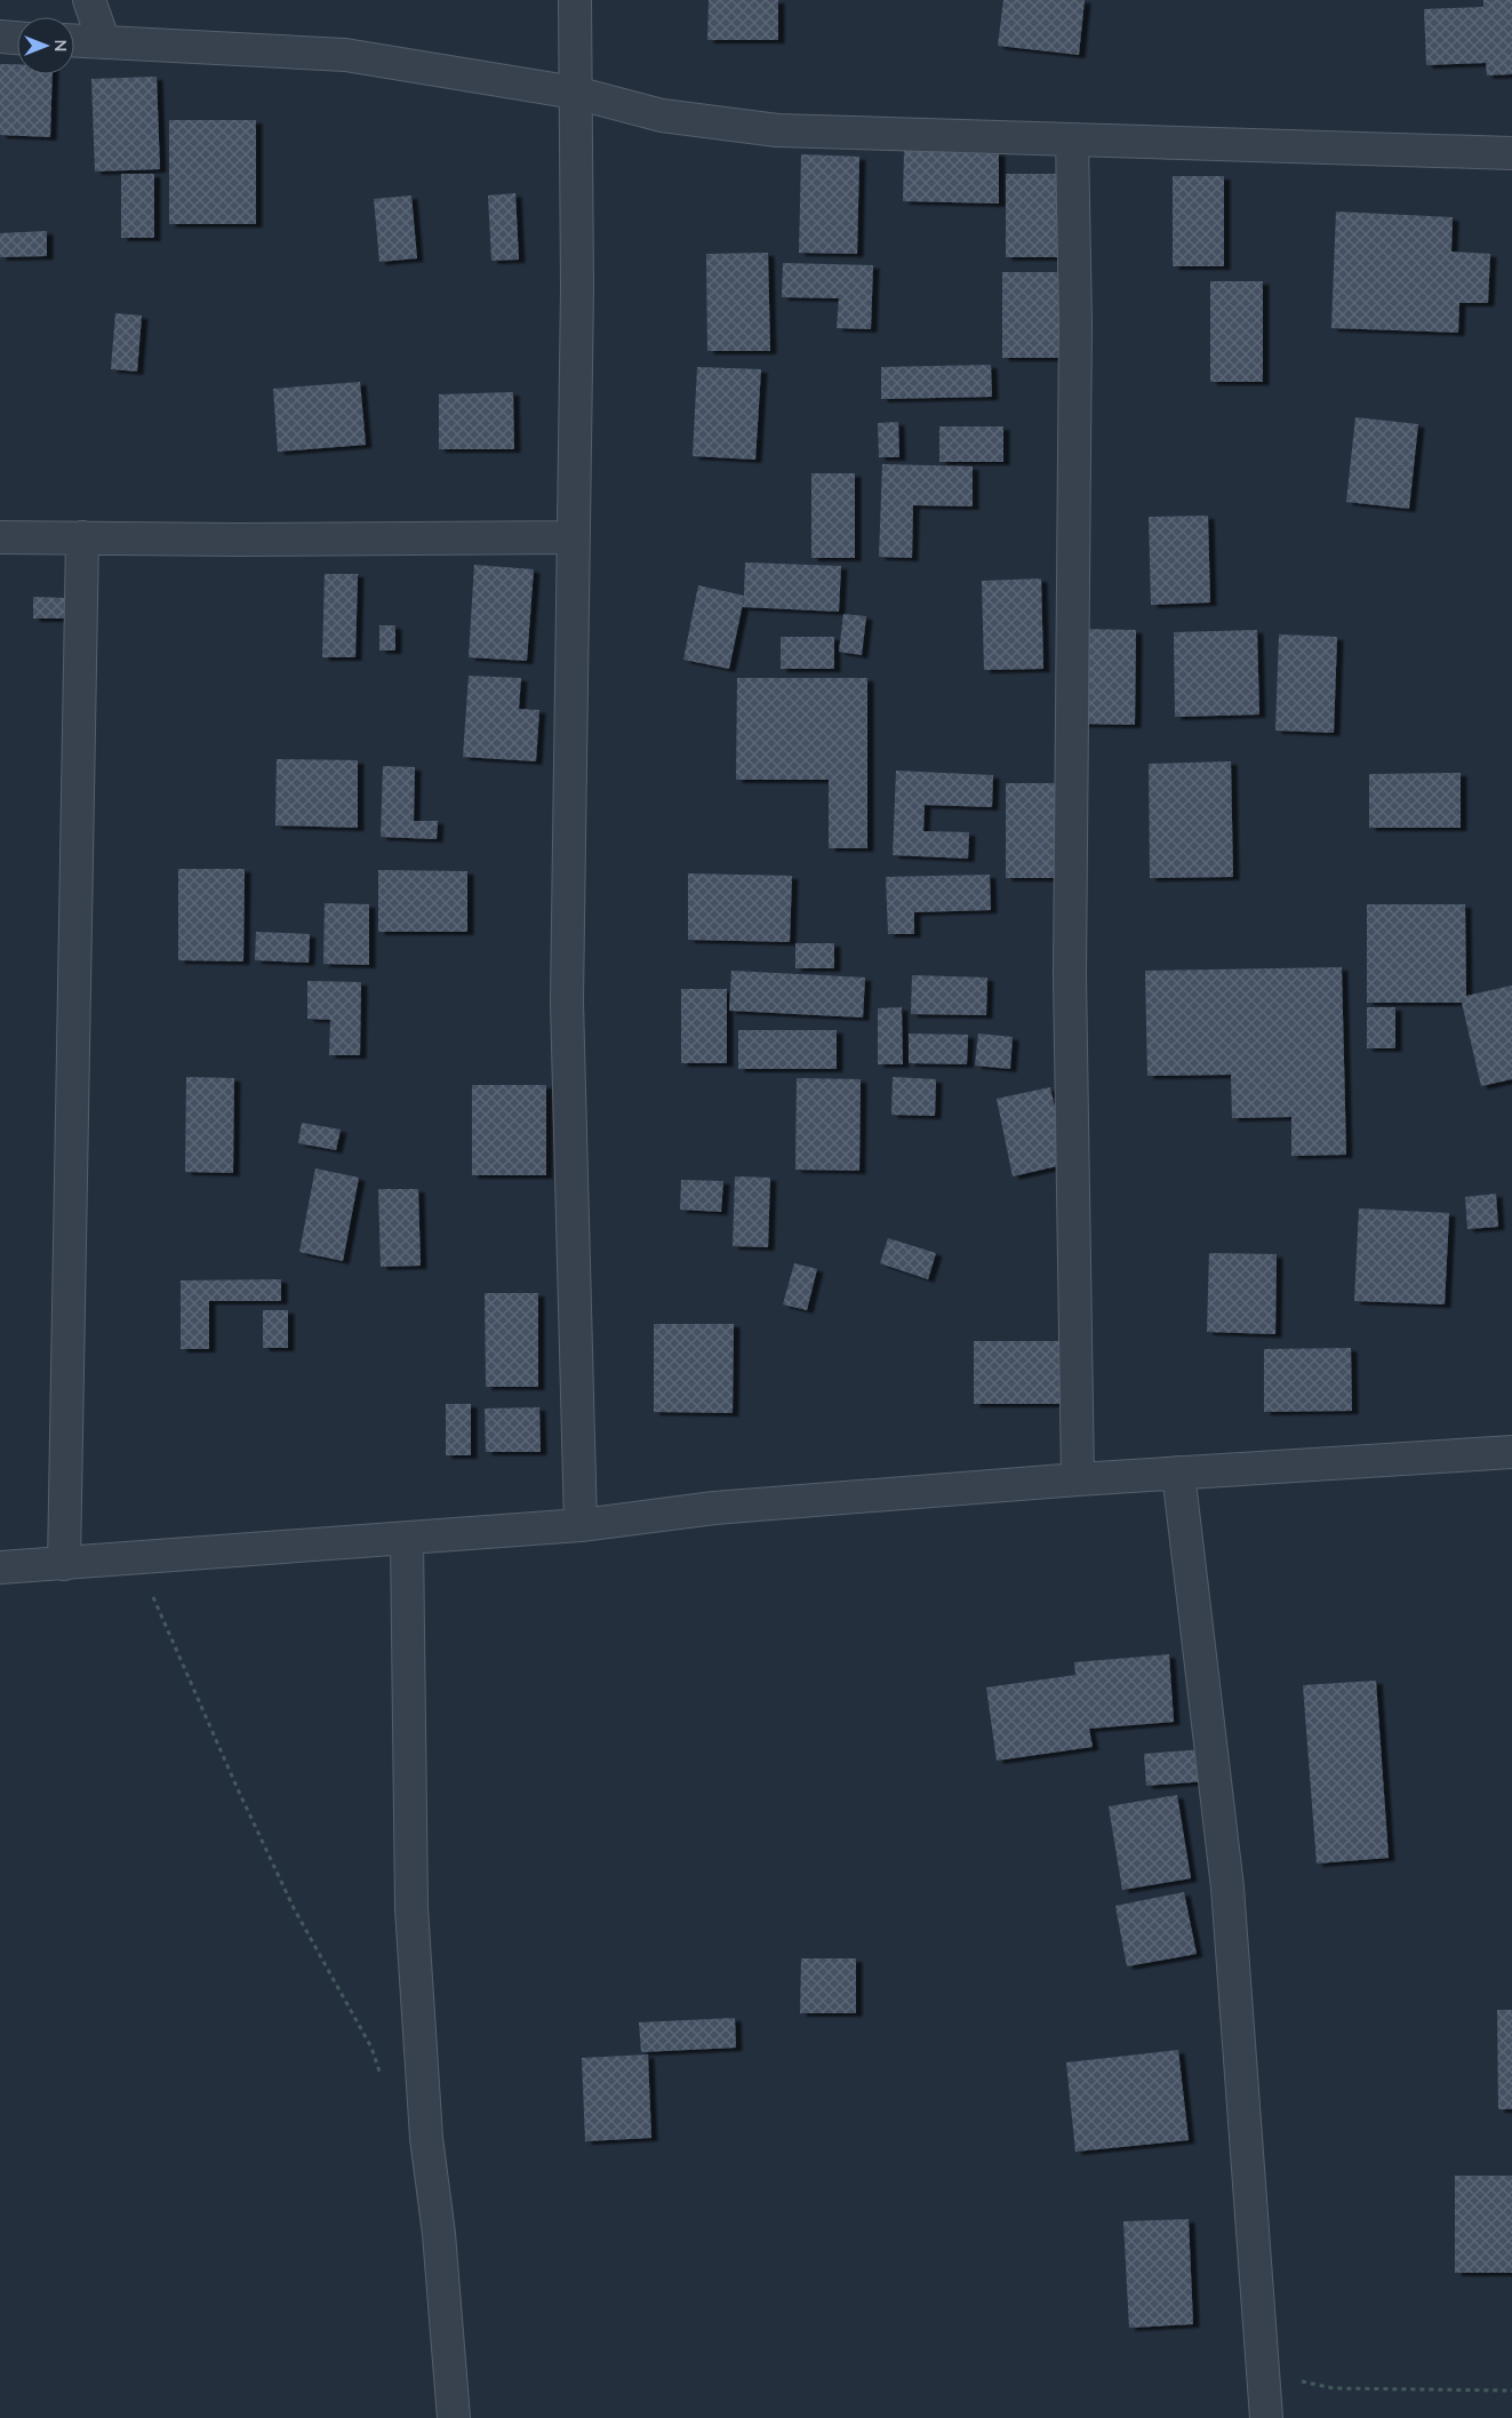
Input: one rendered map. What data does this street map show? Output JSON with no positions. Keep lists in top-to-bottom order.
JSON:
{
  "north": "right"
}
